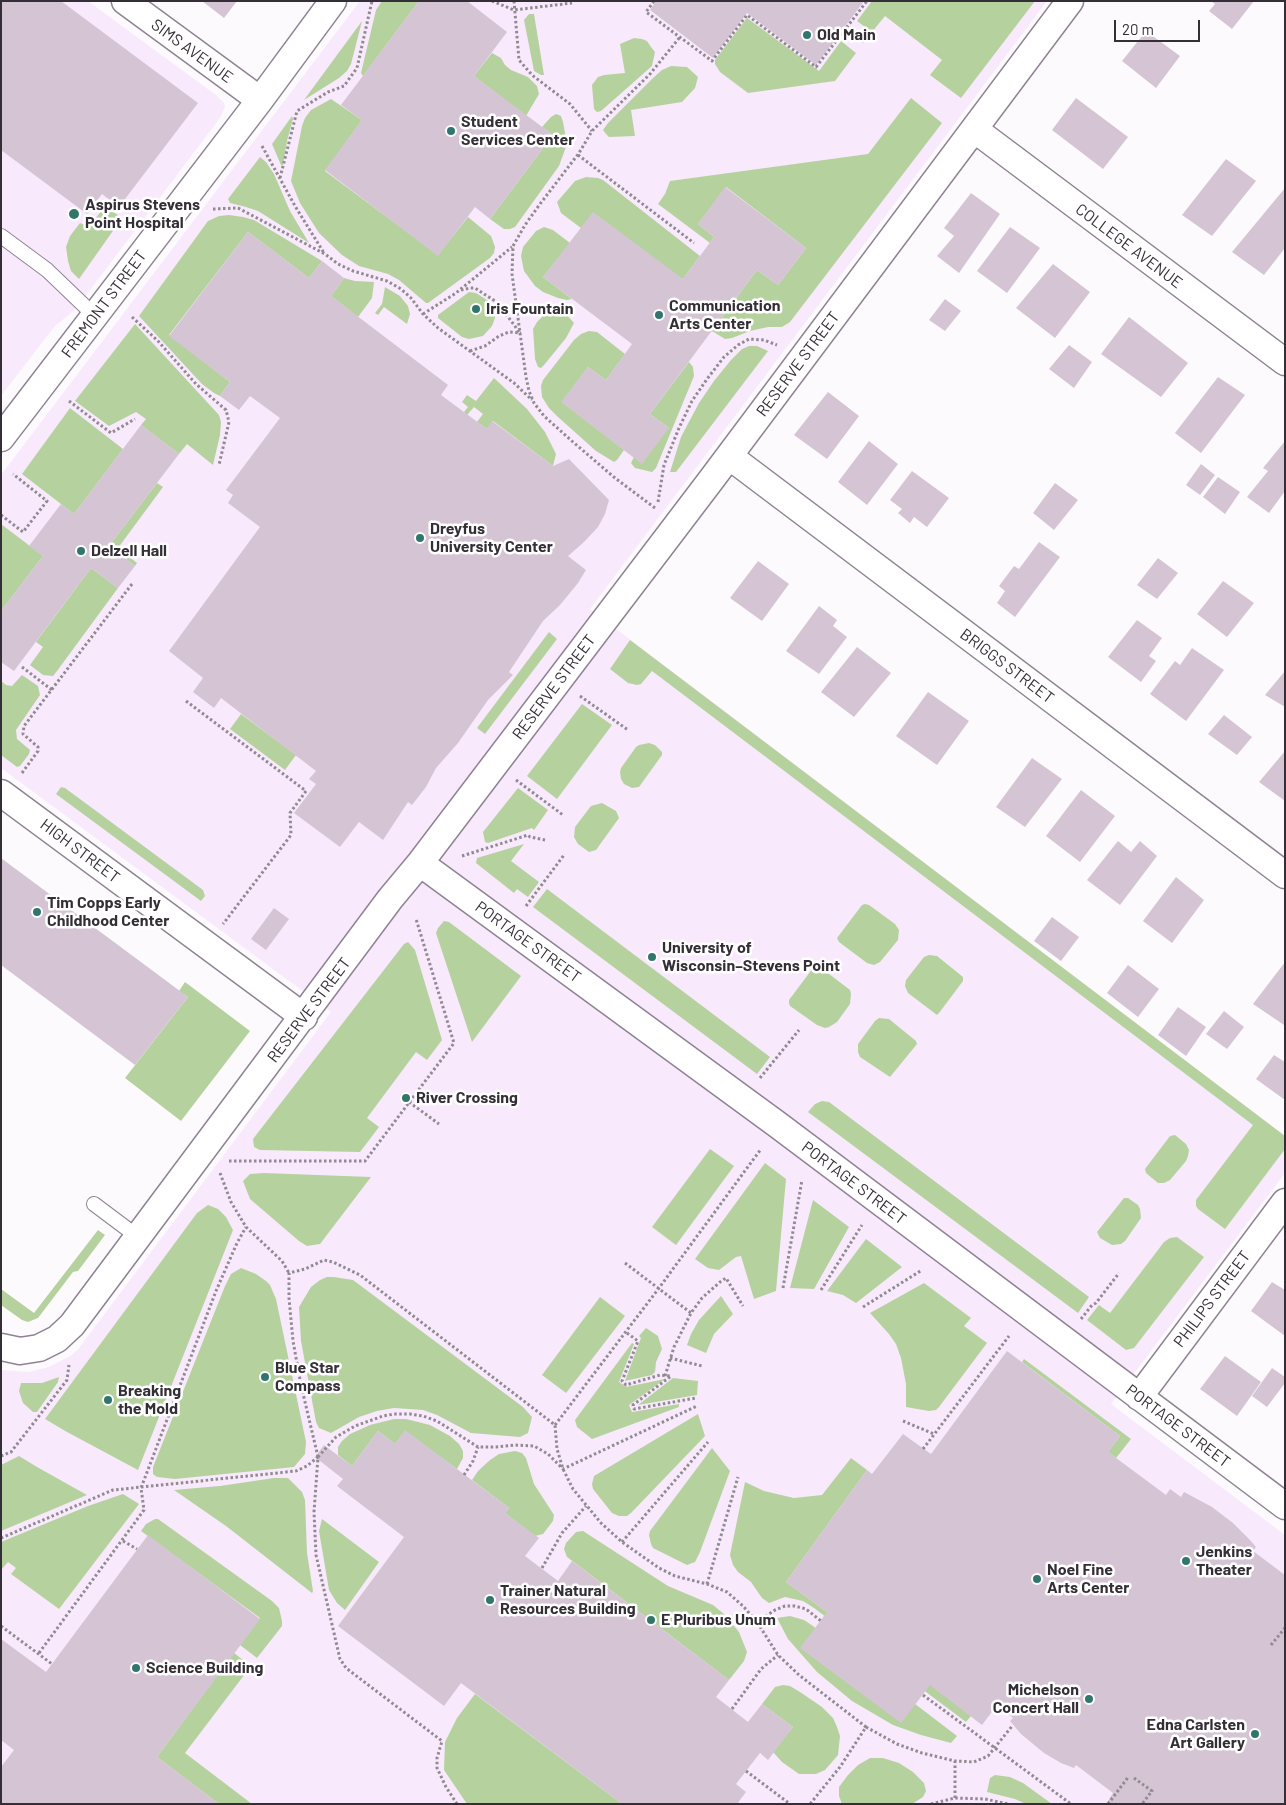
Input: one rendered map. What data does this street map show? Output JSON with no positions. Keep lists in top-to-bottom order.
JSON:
{
  "streets": {
    "street": [
      "SIMS AVENUE",
      "COLLEGE AVENUE",
      "FREMONT STREET",
      "RESERVE STREET",
      "BRIGGS STREET",
      "HIGH STREET",
      "PORTAGE STREET",
      "PHILIPS STREET"
    ]
  },
  "crossings": [
    ["SIMS AVENUE", "FREMONT STREET"],
    ["COLLEGE AVENUE", "RESERVE STREET"],
    ["RESERVE STREET", "BRIGGS STREET"],
    ["RESERVE STREET", "HIGH STREET"],
    ["RESERVE STREET", "PORTAGE STREET"],
    ["PORTAGE STREET", "PHILIPS STREET"]
  ],
  "places": [
    "Old Main",
    "Student Services Center",
    "Aspirus Stevens Point Hospital",
    "Iris Fountain",
    "Communication Arts Center",
    "Dreyfus University Center",
    "Delzell Hall",
    "Tim Copps Early Childhood Center",
    "University of Wisconsin–Stevens Point",
    "River Crossing",
    "Blue Star Compass",
    "Breaking the Mold",
    "Jenkins Theater",
    "Noel Fine Arts Center",
    "Trainer Natural Resources Building",
    "E Pluribus Unum",
    "Science Building",
    "Michelson Concert Hall",
    "Edna Carlsten Art Gallery"
  ],
  "scale_bar": "20 m"
}
